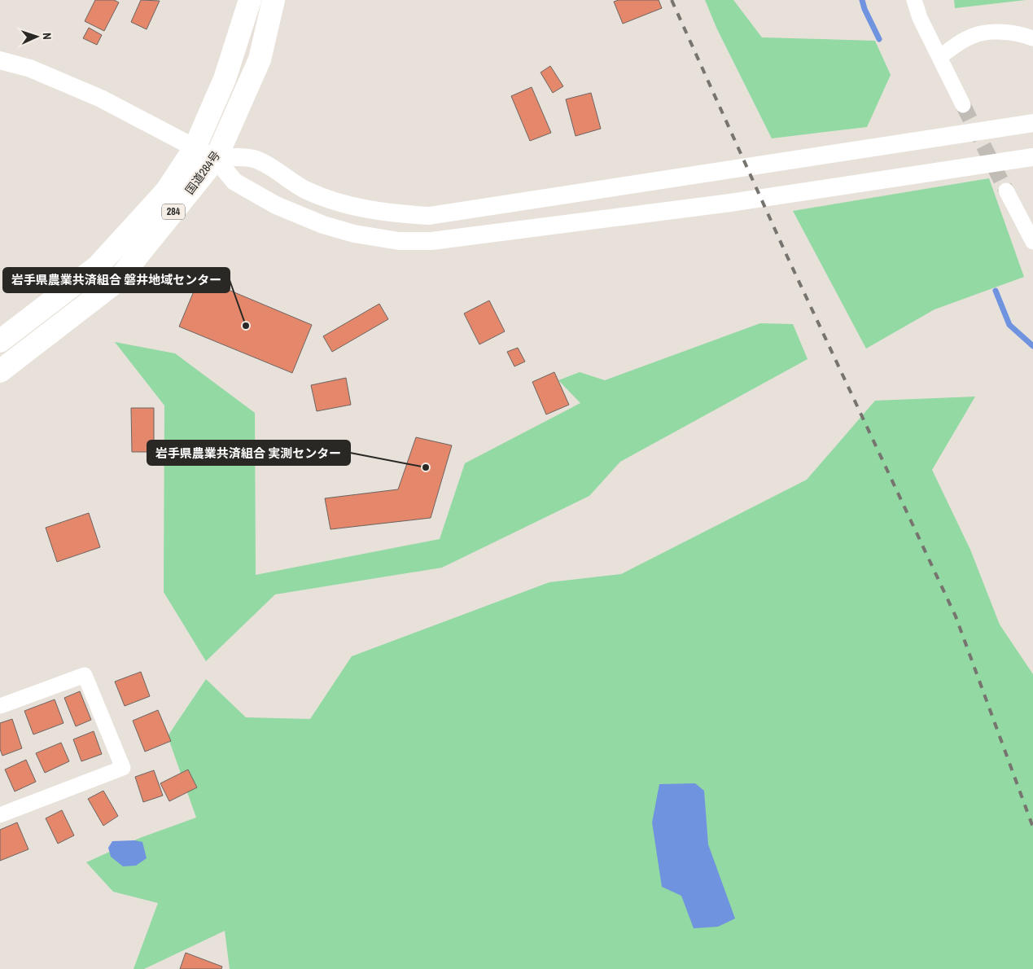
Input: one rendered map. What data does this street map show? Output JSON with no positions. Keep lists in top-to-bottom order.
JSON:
{
  "streets": {
    "highway": ["国道284号", "284"]
  },
  "places": ["岩手県農業共済組合 磐井地域センター", "岩手県農業共済組合 実測センター"],
  "north": "right"
}
